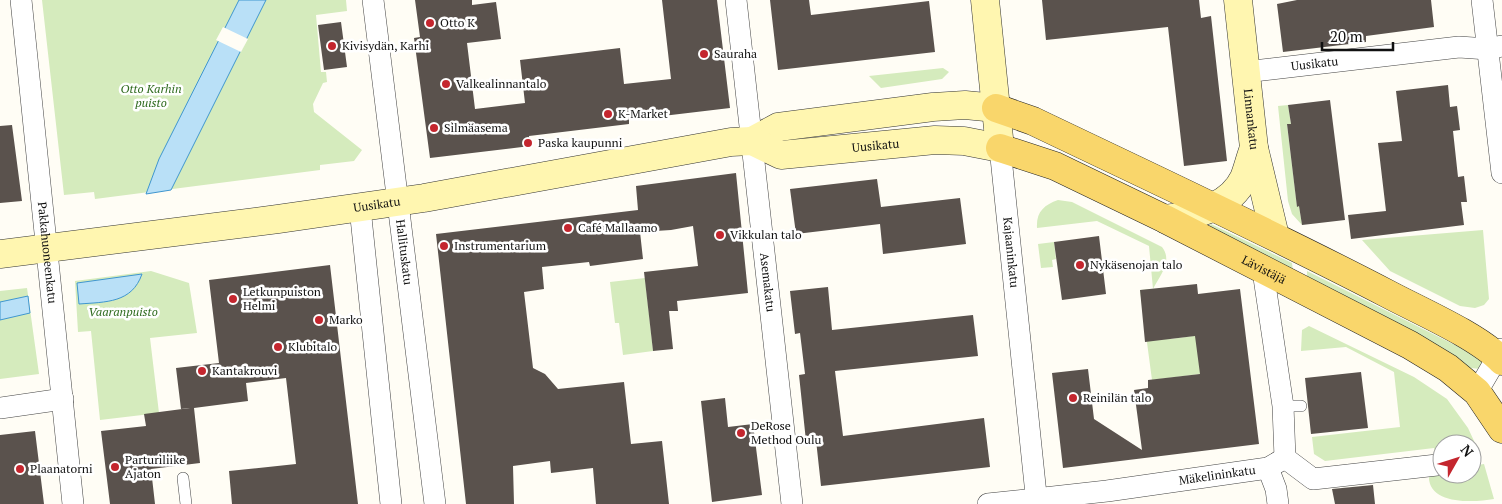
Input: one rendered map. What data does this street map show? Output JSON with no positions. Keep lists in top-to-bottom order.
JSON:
{
  "streets": {
    "main road": [
      "Uusikatu",
      "Linnankatu",
      "Kajaaninkatu",
      "Lävistäjä"
    ],
    "street": [
      "Pakkahuoneenkatu",
      "Hallituskatu",
      "Asemakatu",
      "Mäkelininkatu"
    ]
  },
  "crossings": [
    ["Uusikatu", "Linnankatu"],
    ["Uusikatu", "Pakkahuoneenkatu"],
    ["Uusikatu", "Hallituskatu"],
    ["Uusikatu", "Kajaaninkatu"],
    ["Uusikatu", "Lävistäjä"],
    ["Uusikatu", "Asemakatu"],
    ["Kajaaninkatu", "Lävistäjä"],
    ["Kajaaninkatu", "Mäkelininkatu"]
  ],
  "parks": ["Otto Karhin puisto", "Vaaranpuisto"],
  "places": [
    "Otto K",
    "Kivisydän, Karhi",
    "Sauraha",
    "Valkealinnantalo",
    "K-Market",
    "Silmäasema",
    "Paska kaupunni",
    "Café Mallaamo",
    "Vikkulan talo",
    "Instrumentarium",
    "Nykäsenojan talo",
    "Letkunpuiston Helmi",
    "Marko",
    "Klubitalo",
    "Kantakrouvi",
    "Reinilän talo",
    "DeRose Method Oulu",
    "Parturiliike Ajaton",
    "Plaanatorni"
  ],
  "scale_bar": "20 m",
  "north": "top right"
}
